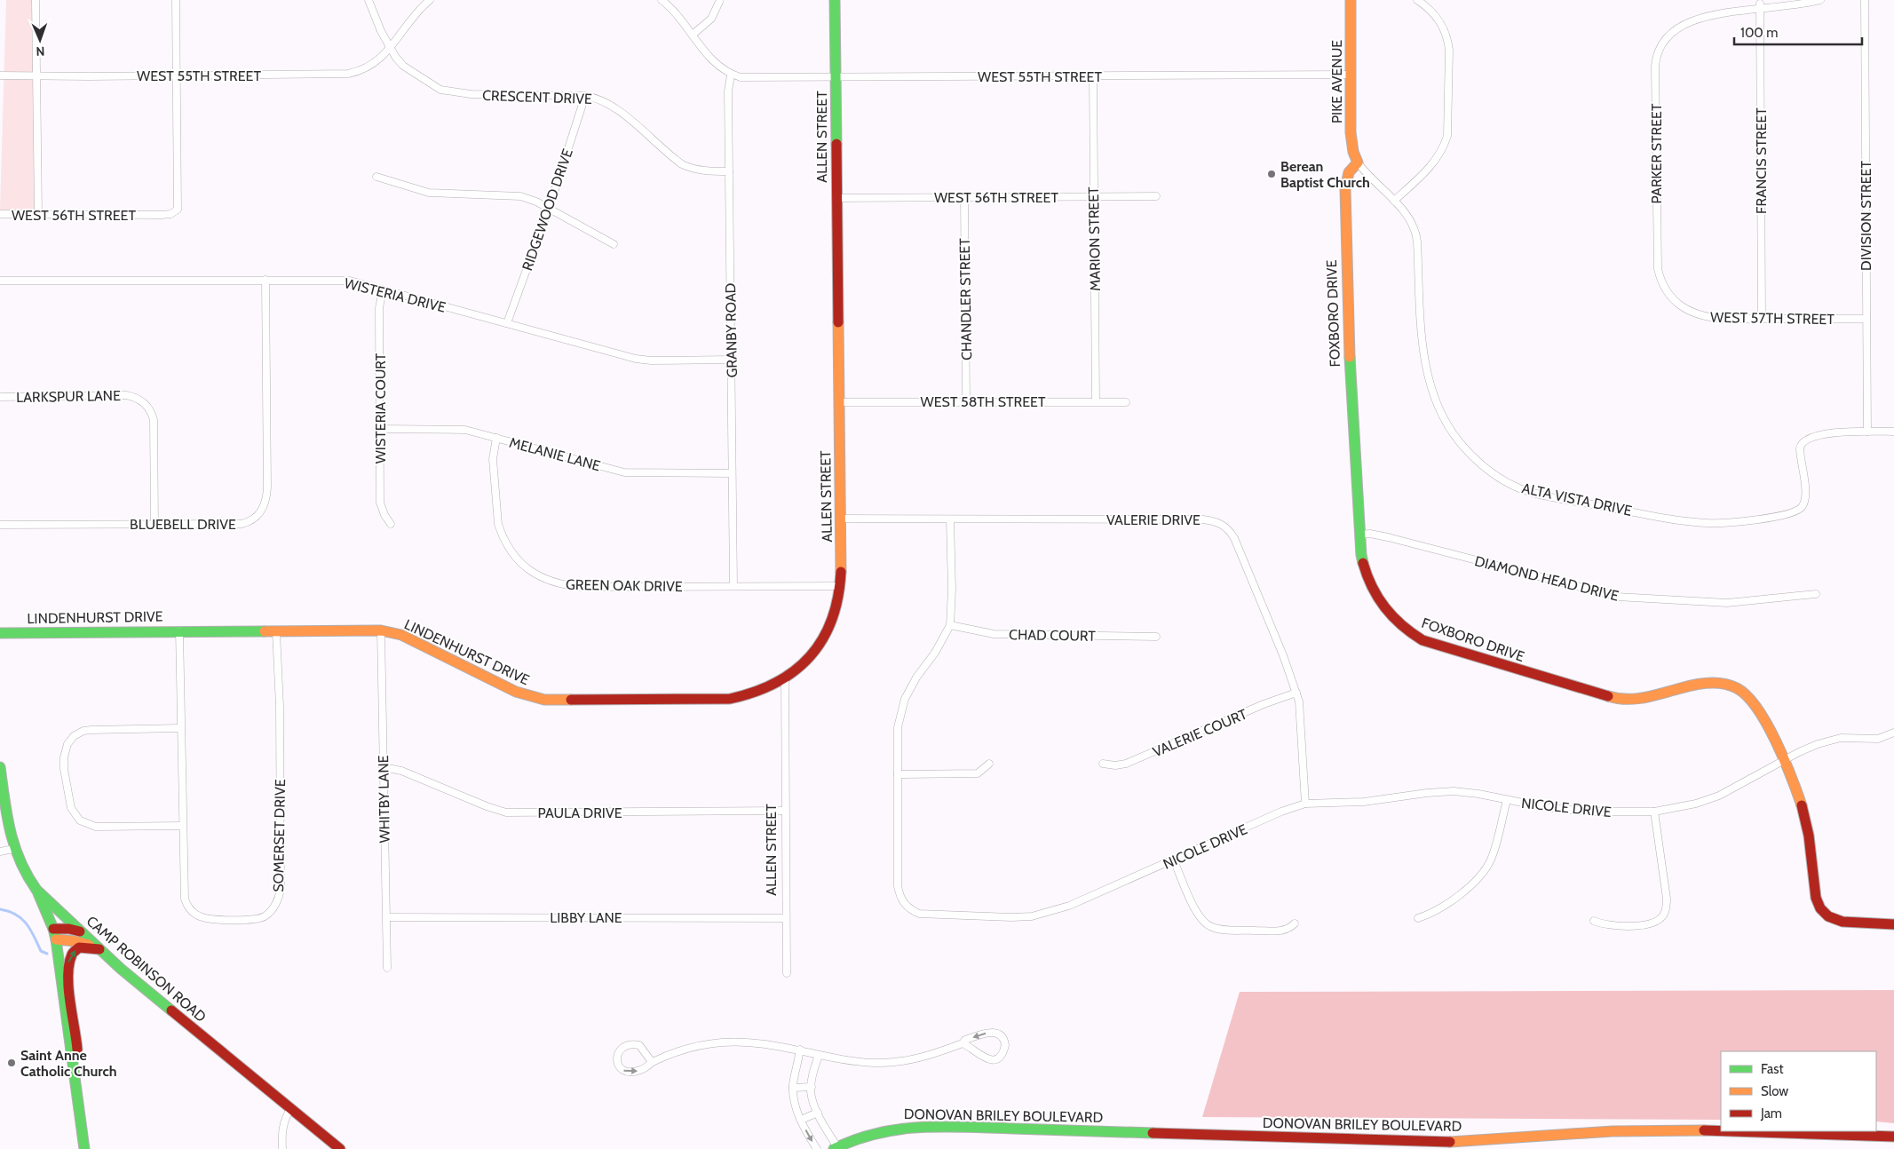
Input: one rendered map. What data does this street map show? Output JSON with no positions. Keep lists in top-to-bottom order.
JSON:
{
  "streets": {
    "street": [
      "WEST 55TH STREET",
      "PIKE AVENUE",
      "CRESCENT DRIVE",
      "ALLEN STREET",
      "PARKER STREET",
      "FRANCIS STREET",
      "WEST 56TH STREET",
      "RIDGEWOOD DRIVE",
      "DIVISION STREET",
      "MARION STREET",
      "WISTERIA DRIVE",
      "CHANDLER STREET",
      "FOXBORO DRIVE",
      "WEST 57TH STREET",
      "GRANBY ROAD",
      "LARKSPUR LANE",
      "WEST 58TH STREET",
      "WISTERIA COURT",
      "MELANIE LANE",
      "ALTA VISTA DRIVE",
      "VALERIE DRIVE",
      "BLUEBELL DRIVE",
      "DIAMOND HEAD DRIVE",
      "GREEN OAK DRIVE",
      "LINDENHURST DRIVE",
      "CHAD COURT",
      "VALERIE COURT",
      "WHITBY LANE",
      "NICOLE DRIVE",
      "PAULA DRIVE",
      "SOMERSET DRIVE",
      "LIBBY LANE",
      "CAMP ROBINSON ROAD",
      "DONOVAN BRILEY BOULEVARD"
    ]
  },
  "crossings": [
    ["WEST 55TH STREET", "PIKE AVENUE"],
    ["WEST 55TH STREET", "CRESCENT DRIVE"],
    ["WEST 55TH STREET", "ALLEN STREET"],
    ["WEST 55TH STREET", "WEST 56TH STREET"],
    ["WEST 55TH STREET", "MARION STREET"],
    ["WEST 55TH STREET", "GRANBY ROAD"],
    ["PIKE AVENUE", "FOXBORO DRIVE"],
    ["PIKE AVENUE", "ALTA VISTA DRIVE"],
    ["CRESCENT DRIVE", "RIDGEWOOD DRIVE"],
    ["CRESCENT DRIVE", "GRANBY ROAD"],
    ["ALLEN STREET", "WEST 56TH STREET"],
    ["ALLEN STREET", "WEST 58TH STREET"],
    ["ALLEN STREET", "VALERIE DRIVE"],
    ["ALLEN STREET", "GREEN OAK DRIVE"],
    ["ALLEN STREET", "LINDENHURST DRIVE"],
    ["ALLEN STREET", "PAULA DRIVE"],
    ["ALLEN STREET", "LIBBY LANE"],
    ["PARKER STREET", "WEST 57TH STREET"],
    ["FRANCIS STREET", "WEST 57TH STREET"],
    ["WEST 56TH STREET", "MARION STREET"],
    ["WEST 56TH STREET", "CHANDLER STREET"],
    ["RIDGEWOOD DRIVE", "WISTERIA DRIVE"],
    ["DIVISION STREET", "WEST 57TH STREET"],
    ["DIVISION STREET", "ALTA VISTA DRIVE"],
    ["MARION STREET", "WEST 58TH STREET"],
    ["WISTERIA DRIVE", "GRANBY ROAD"],
    ["WISTERIA DRIVE", "WISTERIA COURT"],
    ["WISTERIA DRIVE", "BLUEBELL DRIVE"],
    ["CHANDLER STREET", "WEST 58TH STREET"],
    ["FOXBORO DRIVE", "ALTA VISTA DRIVE"],
    ["FOXBORO DRIVE", "DIAMOND HEAD DRIVE"],
    ["FOXBORO DRIVE", "NICOLE DRIVE"],
    ["GRANBY ROAD", "MELANIE LANE"],
    ["GRANBY ROAD", "GREEN OAK DRIVE"],
    ["LARKSPUR LANE", "BLUEBELL DRIVE"],
    ["WISTERIA COURT", "MELANIE LANE"],
    ["MELANIE LANE", "GREEN OAK DRIVE"],
    ["VALERIE DRIVE", "VALERIE COURT"],
    ["VALERIE DRIVE", "NICOLE DRIVE"],
    ["LINDENHURST DRIVE", "WHITBY LANE"],
    ["LINDENHURST DRIVE", "SOMERSET DRIVE"],
    ["CHAD COURT", "NICOLE DRIVE"],
    ["WHITBY LANE", "PAULA DRIVE"],
    ["WHITBY LANE", "LIBBY LANE"]
  ],
  "places": ["Berean Baptist Church", "Saint Anne Catholic Church"],
  "legend": ["Fast", "Slow", "Jam"],
  "scale_bar": "100 m",
  "north": "bottom"
}
